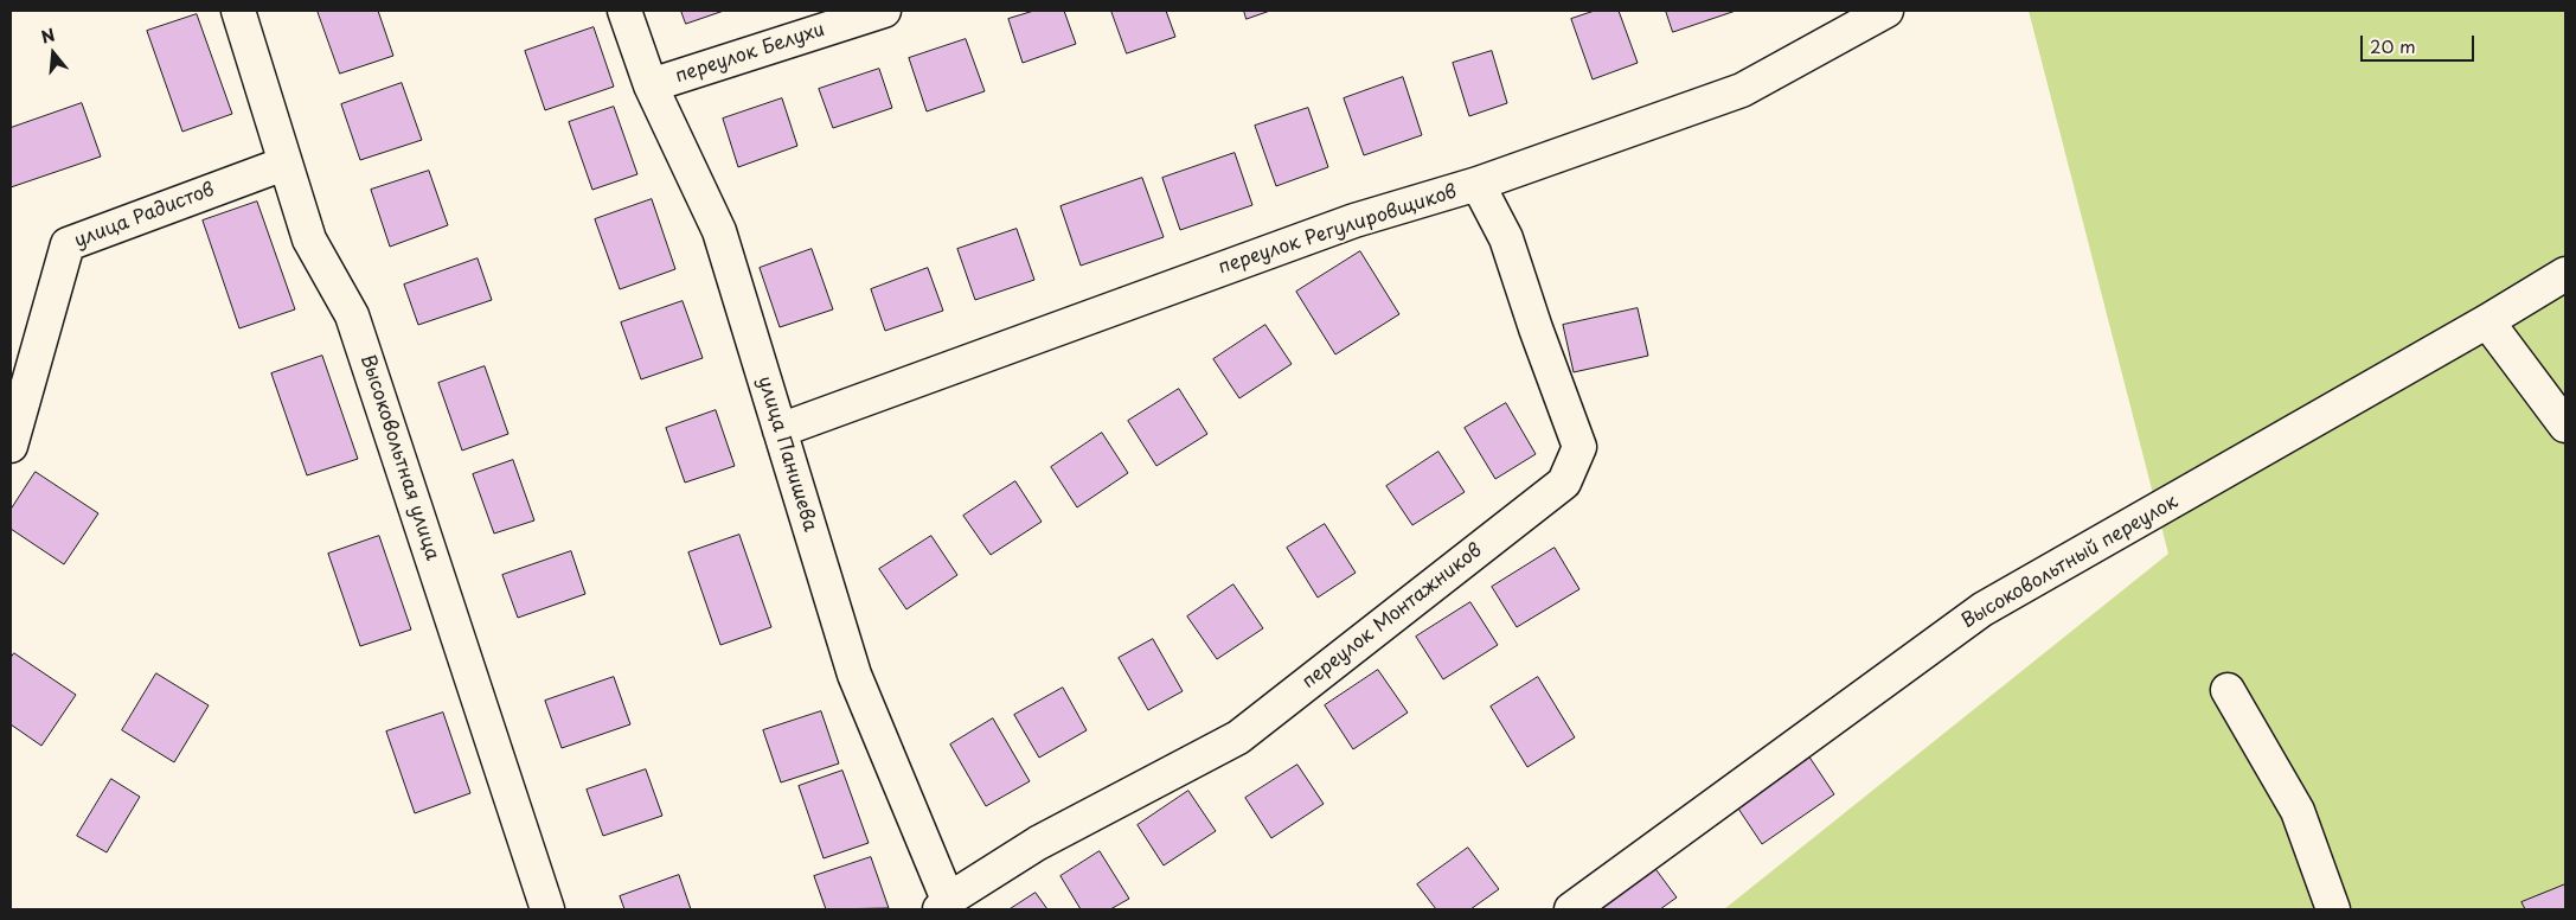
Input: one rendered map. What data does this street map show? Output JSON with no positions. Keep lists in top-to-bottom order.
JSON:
{
  "streets": {
    "street": [
      "переулок Белухи",
      "улица Радистов",
      "переулок Регулировщиков",
      "улица Панишева",
      "Высоковольтная улица",
      "Высоковольтный переулок",
      "переулок Монтажников"
    ]
  },
  "crossings": [
    ["переулок Белухи", "улица Панишева"],
    ["улица Радистов", "Высоковольтная улица"],
    ["переулок Регулировщиков", "улица Панишева"],
    ["переулок Регулировщиков", "переулок Монтажников"],
    ["улица Панишева", "переулок Монтажников"]
  ],
  "scale_bar": "20 m",
  "north": "top"
}
